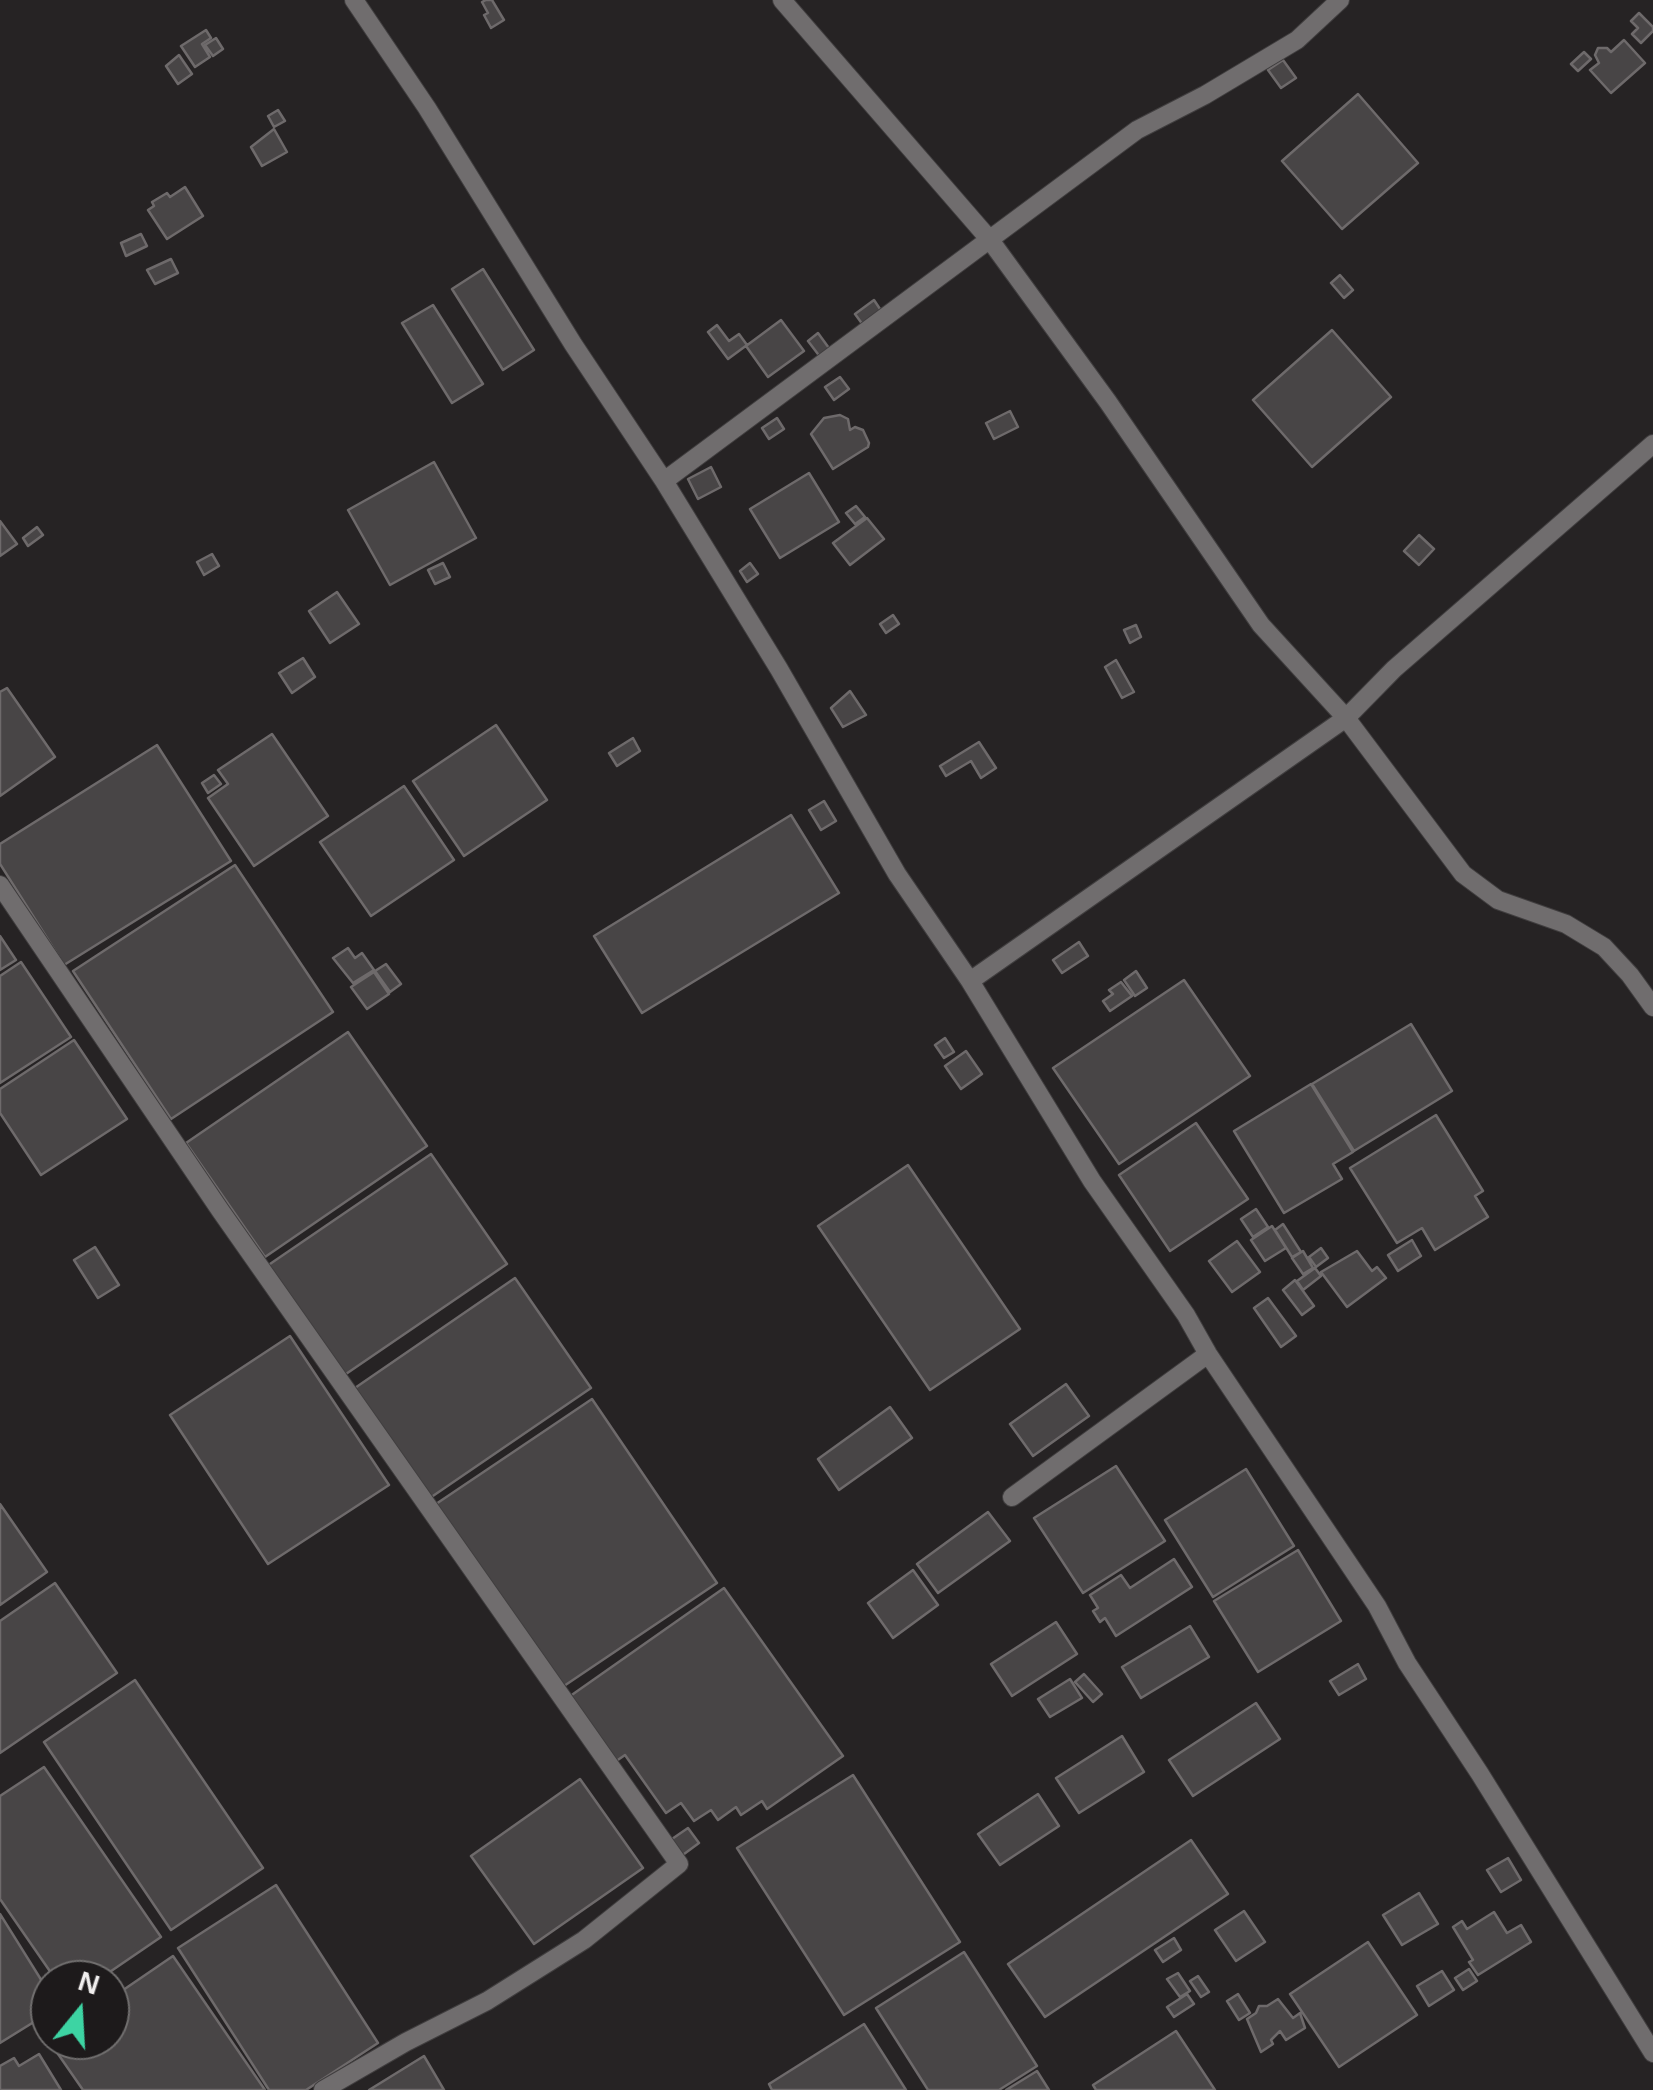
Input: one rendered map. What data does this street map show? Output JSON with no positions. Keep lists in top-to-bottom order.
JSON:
{
  "north": "top"
}
